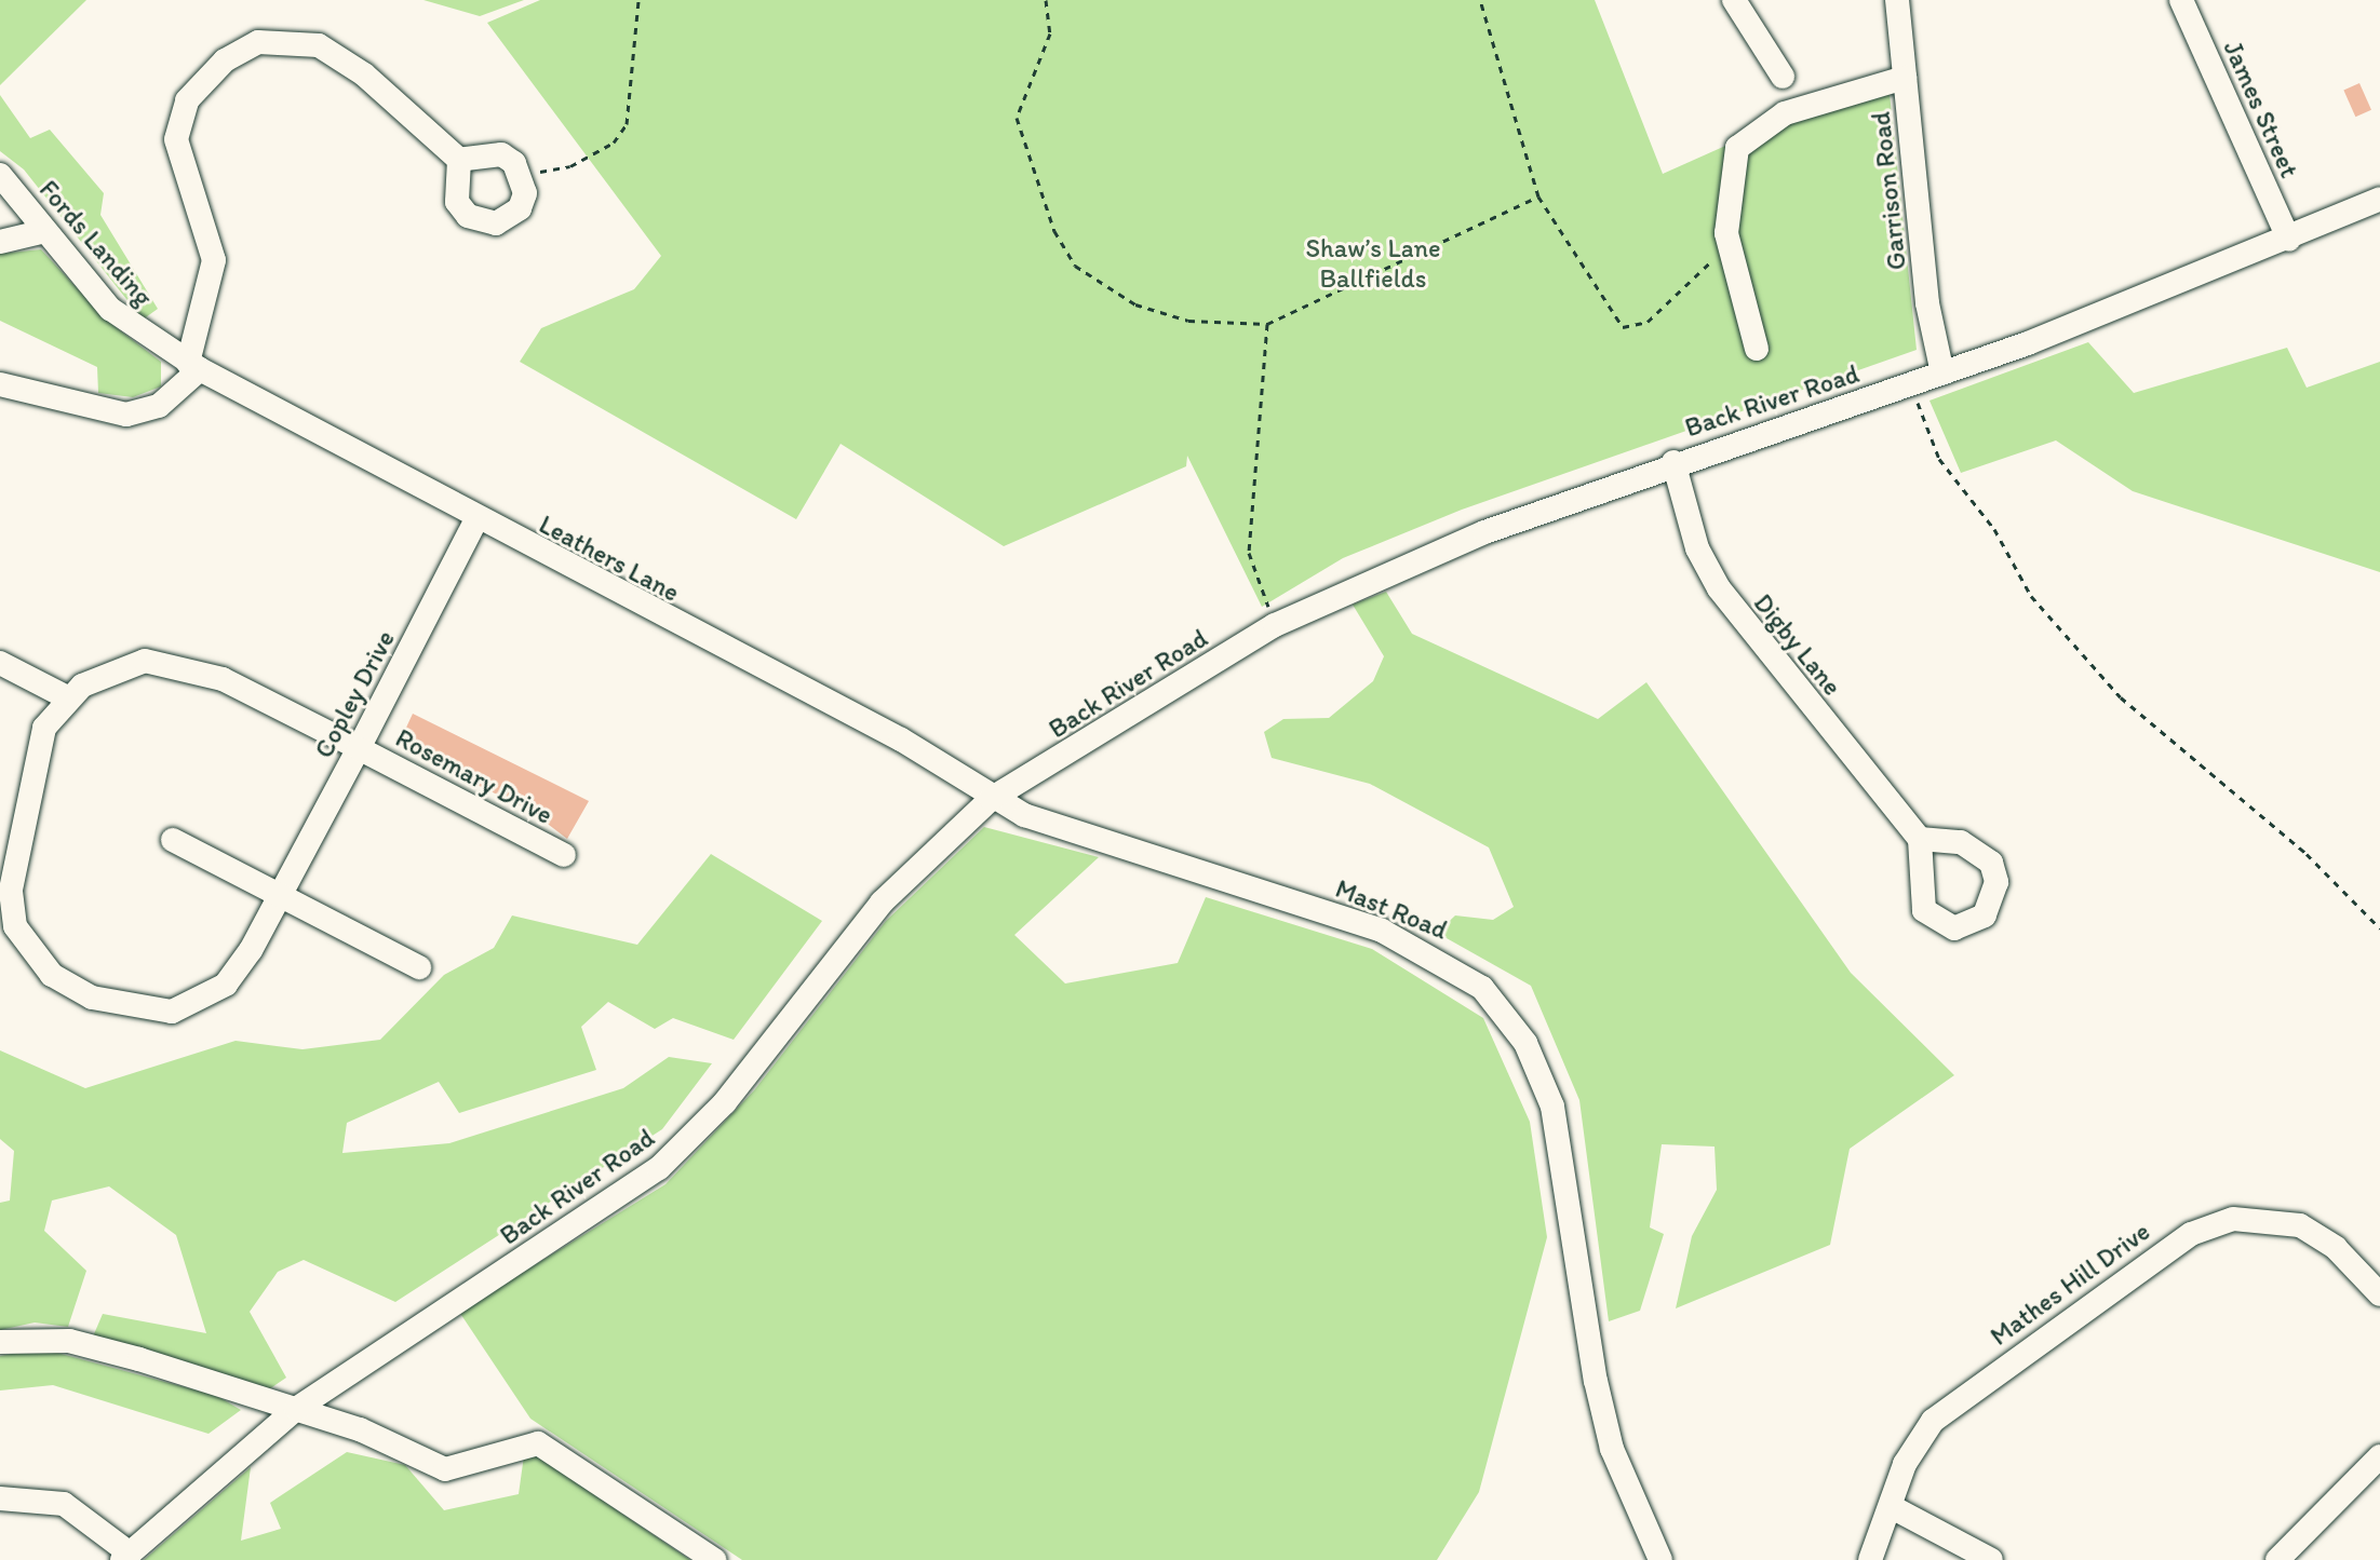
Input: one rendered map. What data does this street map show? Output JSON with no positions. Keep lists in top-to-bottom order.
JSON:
{
  "streets": {
    "street": [
      "James Street",
      "Garrison Road",
      "Fords Landing",
      "Back River Road",
      "Leathers Lane",
      "Digby Lane",
      "Copley Drive",
      "Rosemary Drive",
      "Mast Road",
      "Mathes Hill Drive"
    ]
  },
  "crossings": [
    ["James Street", "Back River Road"],
    ["Garrison Road", "Back River Road"],
    ["Fords Landing", "Leathers Lane"],
    ["Back River Road", "Leathers Lane"],
    ["Back River Road", "Digby Lane"],
    ["Back River Road", "Mast Road"],
    ["Leathers Lane", "Copley Drive"],
    ["Leathers Lane", "Mast Road"],
    ["Copley Drive", "Rosemary Drive"]
  ],
  "parks": ["Shaw’s Lane Ballfields"]
}
